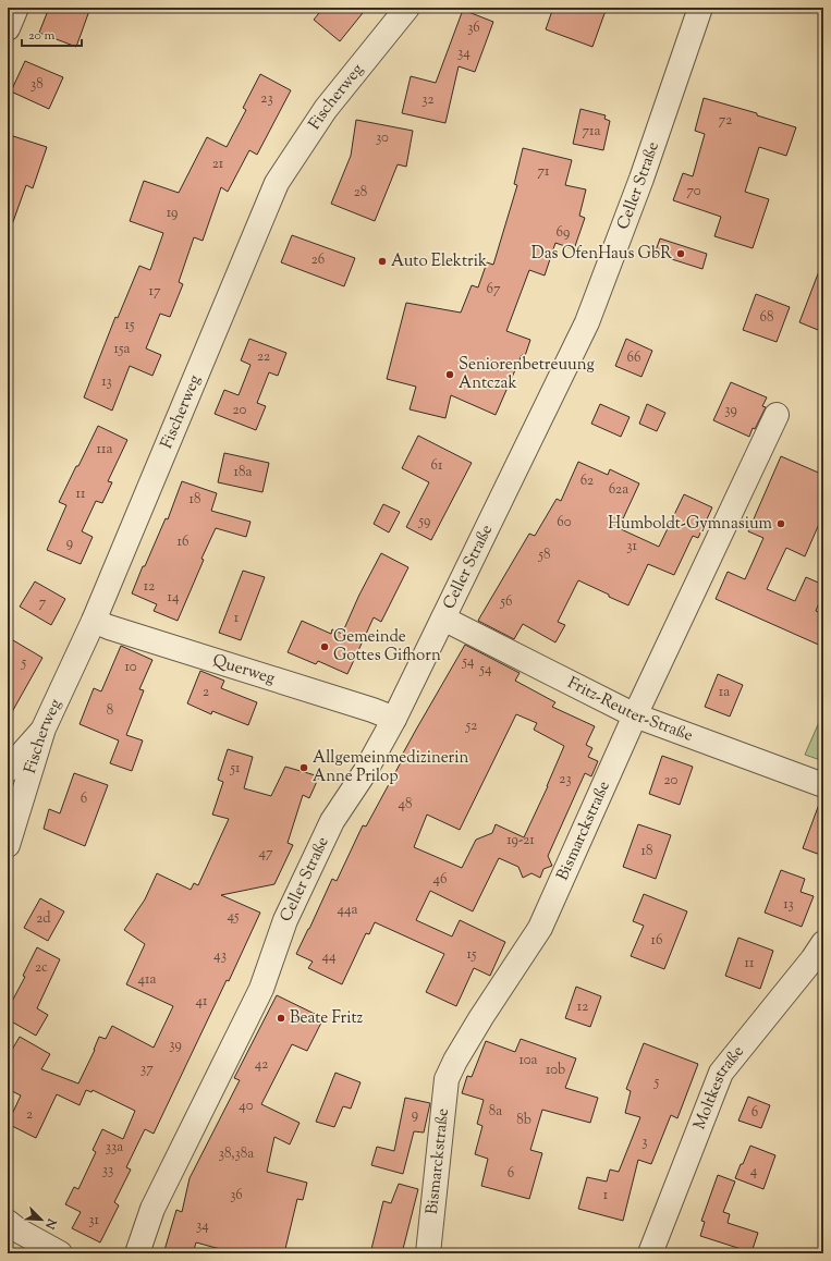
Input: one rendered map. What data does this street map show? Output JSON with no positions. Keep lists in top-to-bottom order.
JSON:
{
  "streets": {
    "street": [
      "Fischerweg",
      "Celler Straße",
      "Querweg",
      "Fritz-Reuter-Straße",
      "Bismarckstraße",
      "Moltkestraße"
    ]
  },
  "crossings": [
    ["Fischerweg", "Querweg"],
    ["Celler Straße", "Querweg"],
    ["Celler Straße", "Fritz-Reuter-Straße"],
    ["Fritz-Reuter-Straße", "Bismarckstraße"]
  ],
  "places": [
    "Das OfenHaus GbR",
    "Auto Elektrik",
    "Seniorenbetreuung Antczak",
    "Humboldt-Gymnasium",
    "Gemeinde Gottes Gifhorn",
    "Allgemeinmedizinerin Anne Prilop",
    "Beate Fritz"
  ],
  "house_numbers": [
    "36",
    "34",
    "38",
    "23",
    "32",
    "72",
    "71a",
    "30",
    "21",
    "71",
    "70",
    "28",
    "19",
    "69",
    "26",
    "67",
    "17",
    "68",
    "15",
    "15a",
    "22",
    "66",
    "13",
    "20",
    "39",
    "11a",
    "61",
    "18a",
    "62",
    "62a",
    "11",
    "18",
    "59",
    "60",
    "16",
    "9",
    "31",
    "58",
    "12",
    "14",
    "56",
    "7",
    "1",
    "54",
    "5",
    "10",
    "54",
    "2",
    "1a",
    "8",
    "52",
    "51",
    "23",
    "20",
    "6",
    "48",
    "19-21",
    "18",
    "47",
    "46",
    "13",
    "44a",
    "45",
    "2d",
    "16",
    "15",
    "43",
    "44",
    "11",
    "2c",
    "41a",
    "41",
    "12",
    "39",
    "10a",
    "42",
    "37",
    "10b",
    "5",
    "40",
    "8a",
    "6",
    "2",
    "9",
    "8b",
    "3",
    "33a",
    "38,38a",
    "33",
    "4",
    "6",
    "36",
    "1",
    "31",
    "34"
  ],
  "scale_bar": "20 m",
  "north": "bottom right"
}
